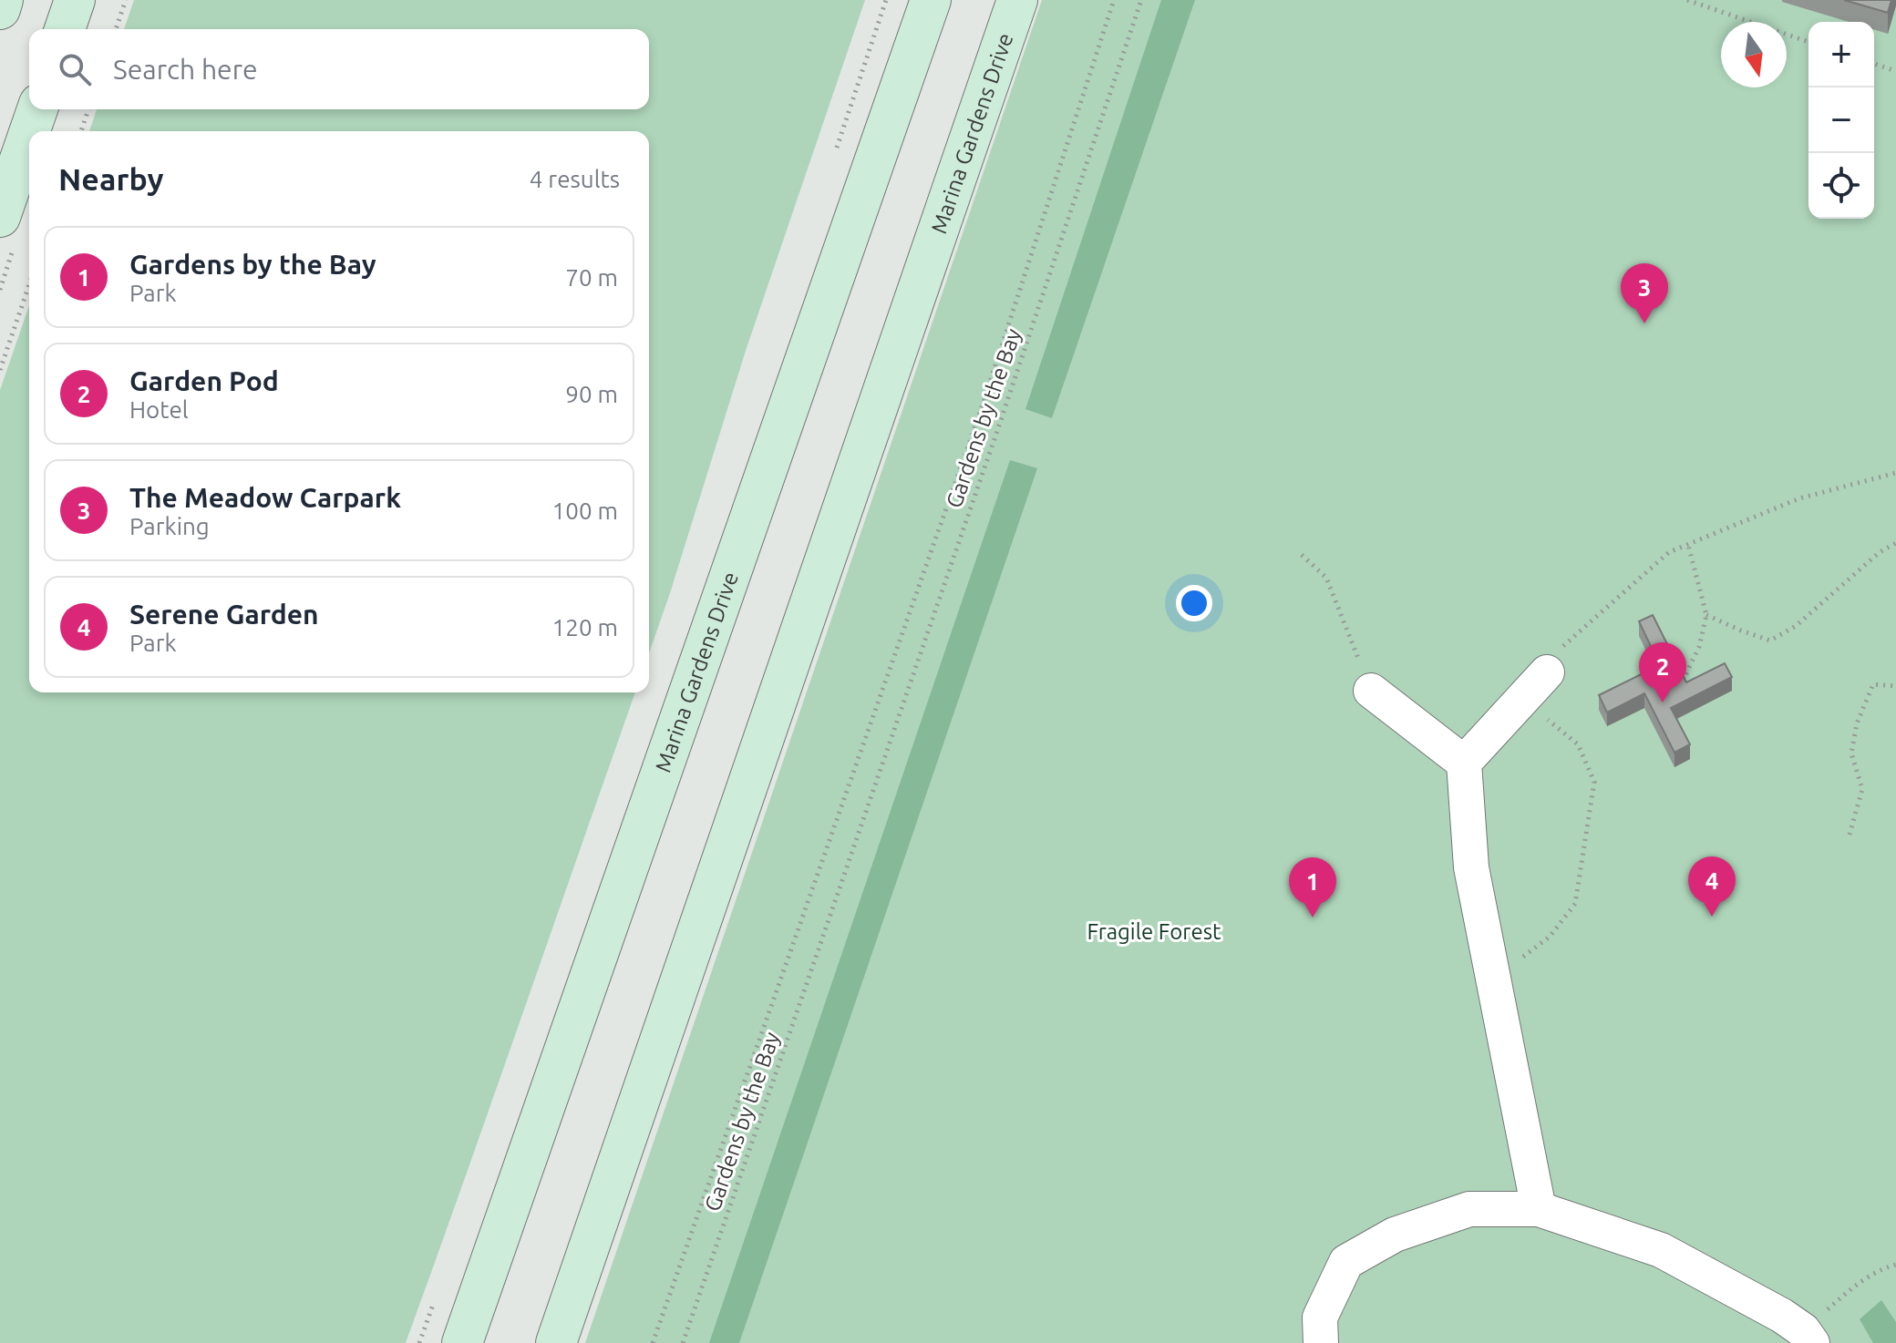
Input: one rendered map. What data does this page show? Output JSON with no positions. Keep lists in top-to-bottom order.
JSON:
{
  "streets": {
    "main road": ["Marina Gardens Drive"],
    "path": ["Gardens by the Bay"]
  },
  "parks": ["Fragile Forest"],
  "north": "bottom",
  "page": {
    "map_buttons": ["+", "−"],
    "search": "Search here",
    "heading": ["Nearby", "4 results"],
    "list": [
      {
        "mark": "1",
        "name": "Gardens by the Bay",
        "note": "Park",
        "value": "70 m"
      },
      {
        "mark": "2",
        "name": "Garden Pod",
        "note": "Hotel",
        "value": "90 m"
      },
      {
        "mark": "3",
        "name": "The Meadow Carpark",
        "note": "Parking",
        "value": "100 m"
      },
      {
        "mark": "4",
        "name": "Serene Garden",
        "note": "Park",
        "value": "120 m"
      }
    ],
    "pins": [
      "3",
      "2",
      "4",
      "1"
    ]
  }
}
